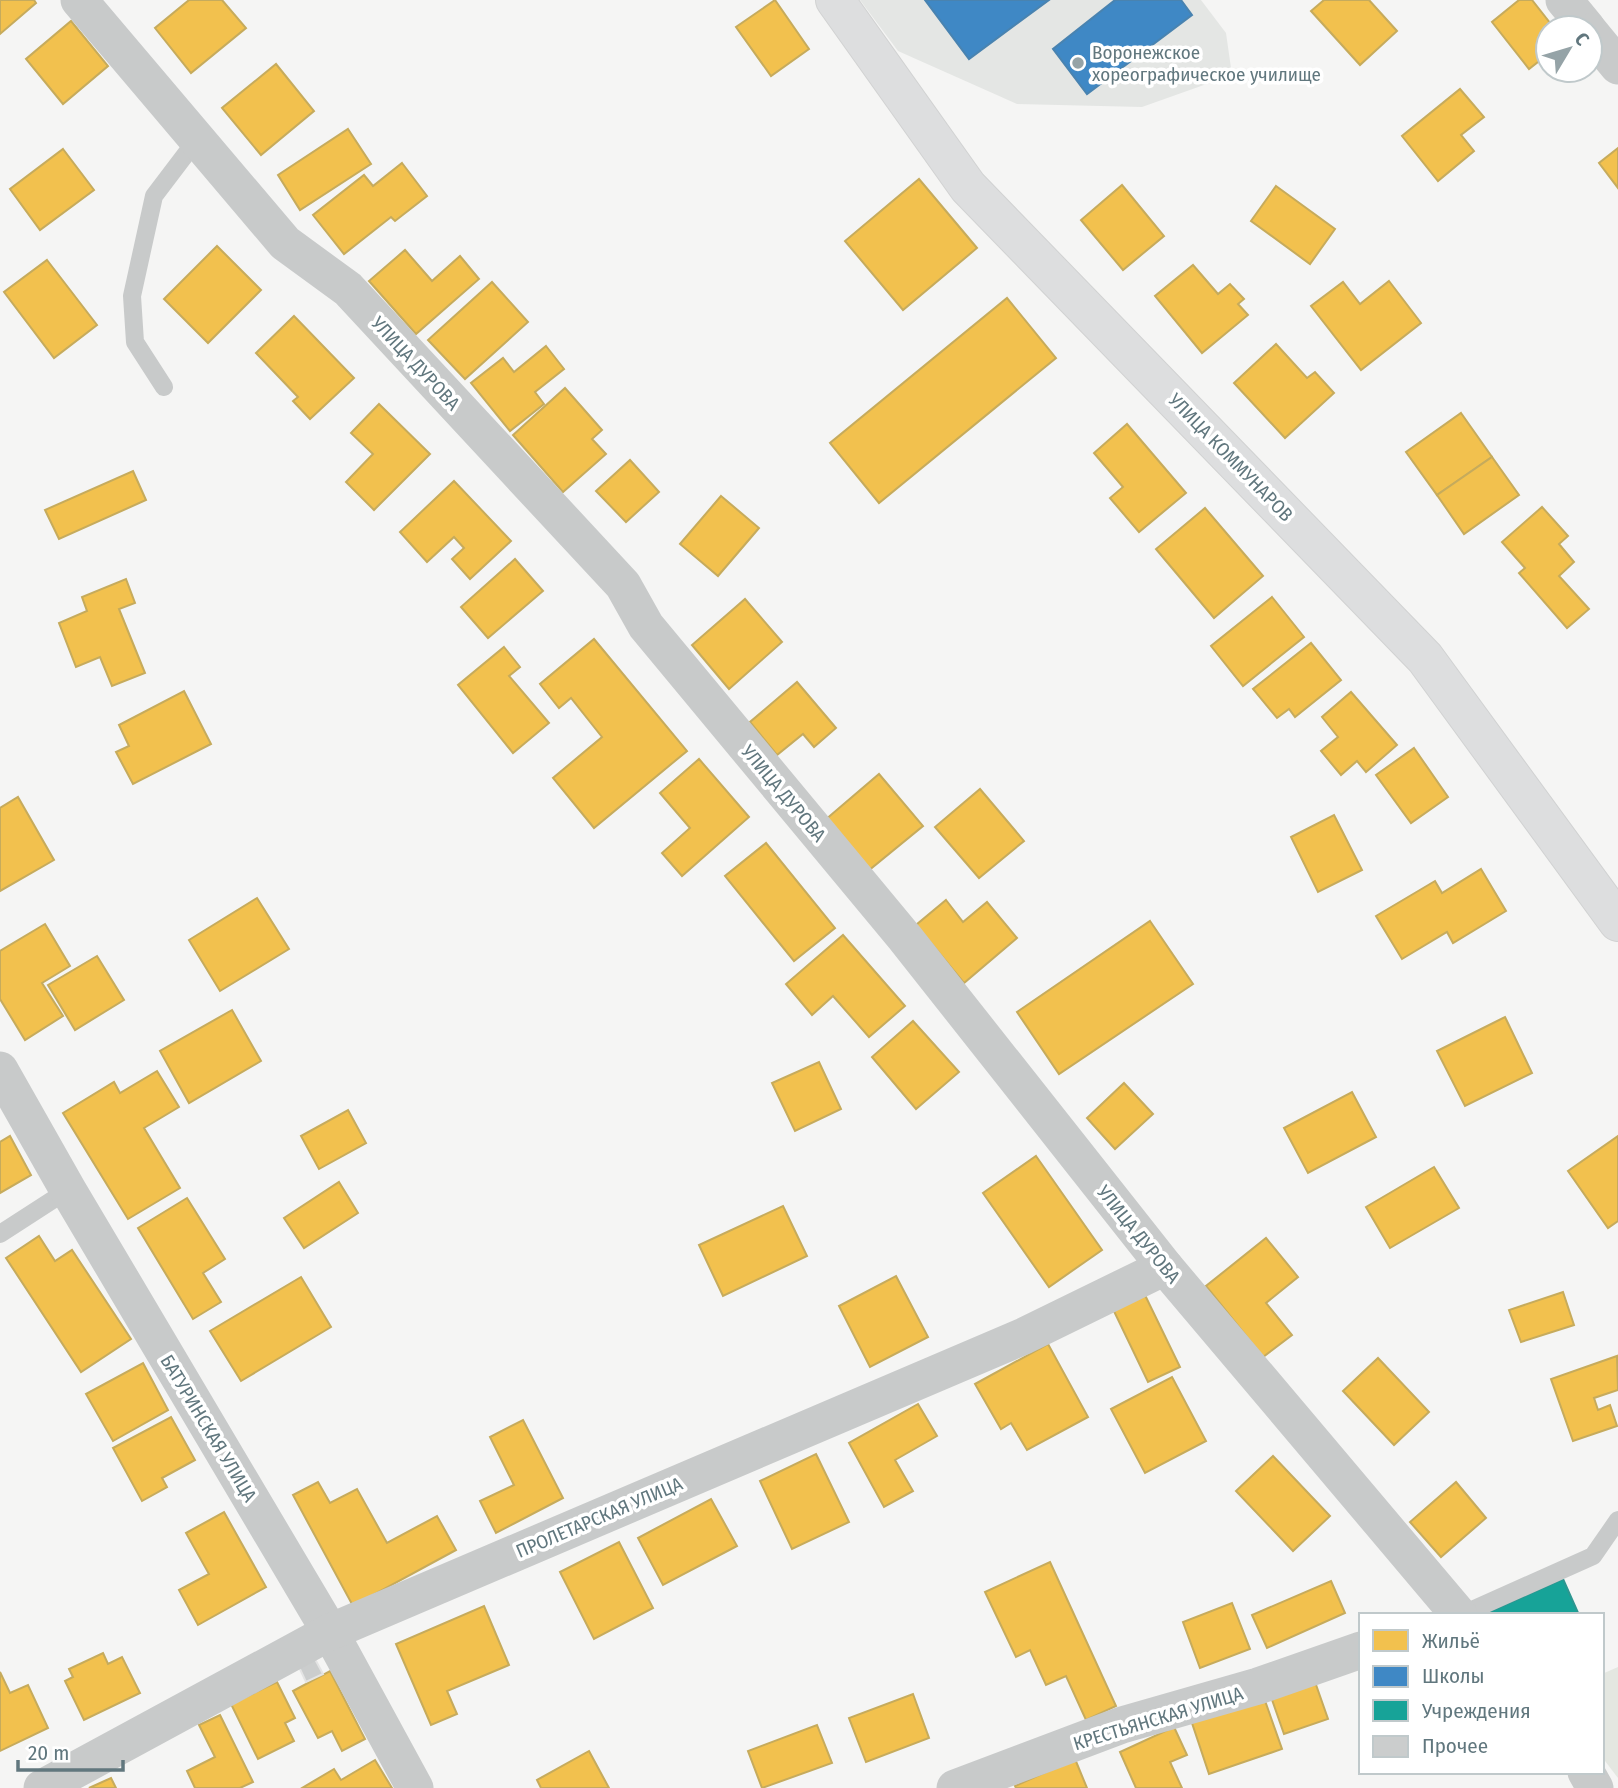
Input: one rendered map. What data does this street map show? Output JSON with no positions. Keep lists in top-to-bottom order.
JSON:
{
  "streets": {
    "street": [
      "УЛИЦА ДУРОВА",
      "УЛИЦА КОММУНАРОВ",
      "БАТУРИНСКАЯ УЛИЦА",
      "ПРОЛЕТАРСКАЯ УЛИЦА",
      "КРЕСТЬЯНСКАЯ УЛИЦА"
    ]
  },
  "crossings": [
    ["УЛИЦА ДУРОВА", "ПРОЛЕТАРСКАЯ УЛИЦА"],
    ["БАТУРИНСКАЯ УЛИЦА", "ПРОЛЕТАРСКАЯ УЛИЦА"]
  ],
  "places": ["Воронежское хореографическое училище"],
  "legend": [
    "Жильё",
    "Школы",
    "Учреждения",
    "Прочее"
  ],
  "scale_bar": "20 m",
  "north": "top right"
}
